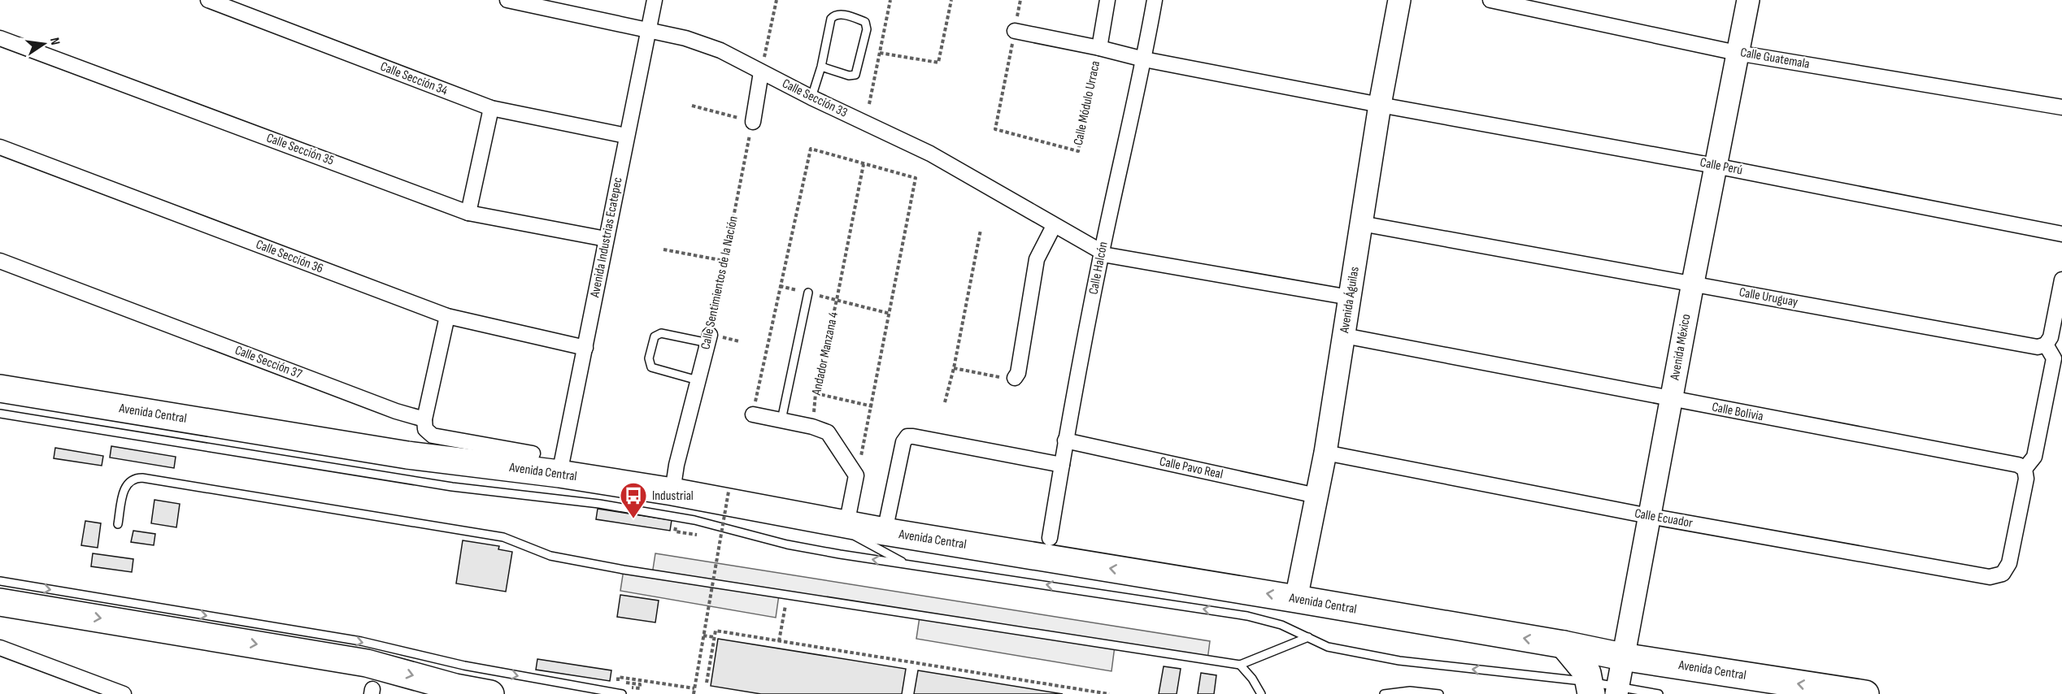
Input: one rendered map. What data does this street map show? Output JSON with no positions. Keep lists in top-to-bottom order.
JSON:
{
  "streets": {
    "highway": ["Avenida Central"],
    "street": [
      "Calle Guatemala",
      "Calle Sección 34",
      "Calle Sección 33",
      "Calle Módulo Urraca",
      "Calle Sección 35",
      "Calle Perú",
      "Avenida Industrias Ecatepec",
      "Calle Sección 36",
      "Calle Halcón",
      "Calle Sentimientos de la Nación",
      "Calle Uruguay",
      "Avenida Águilas",
      "Avenida México",
      "Calle Sección 37",
      "Calle Bolivia",
      "Calle Pavo Real",
      "Calle Ecuador"
    ],
    "path": ["Andador Manzana 4"]
  },
  "crossings": [
    ["Calle Guatemala", "Avenida México"],
    ["Calle Sección 34", "Avenida Industrias Ecatepec"],
    ["Calle Sección 33", "Avenida Industrias Ecatepec"],
    ["Calle Sección 33", "Calle Halcón"],
    ["Calle Sección 33", "Avenida Águilas"],
    ["Calle Módulo Urraca", "Calle Perú"],
    ["Calle Módulo Urraca", "Calle Halcón"],
    ["Calle Módulo Urraca", "Avenida Águilas"],
    ["Calle Sección 35", "Avenida Industrias Ecatepec"],
    ["Calle Perú", "Avenida Águilas"],
    ["Calle Perú", "Avenida México"],
    ["Avenida Industrias Ecatepec", "Calle Sección 36"],
    ["Avenida Industrias Ecatepec", "Avenida Central"],
    ["Calle Halcón", "Calle Pavo Real"],
    ["Calle Sentimientos de la Nación", "Avenida Central"],
    ["Calle Uruguay", "Avenida Águilas"],
    ["Calle Uruguay", "Avenida México"],
    ["Avenida Águilas", "Calle Bolivia"],
    ["Avenida Águilas", "Avenida Central"],
    ["Avenida Águilas", "Calle Pavo Real"],
    ["Avenida Águilas", "Calle Ecuador"],
    ["Avenida México", "Calle Bolivia"],
    ["Avenida México", "Avenida Central"],
    ["Avenida México", "Calle Ecuador"],
    ["Calle Bolivia", "Calle Ecuador"]
  ],
  "one_way": ["Avenida Central"],
  "places": {
    "bus stop": ["Industrial"]
  },
  "north": "right"
}
